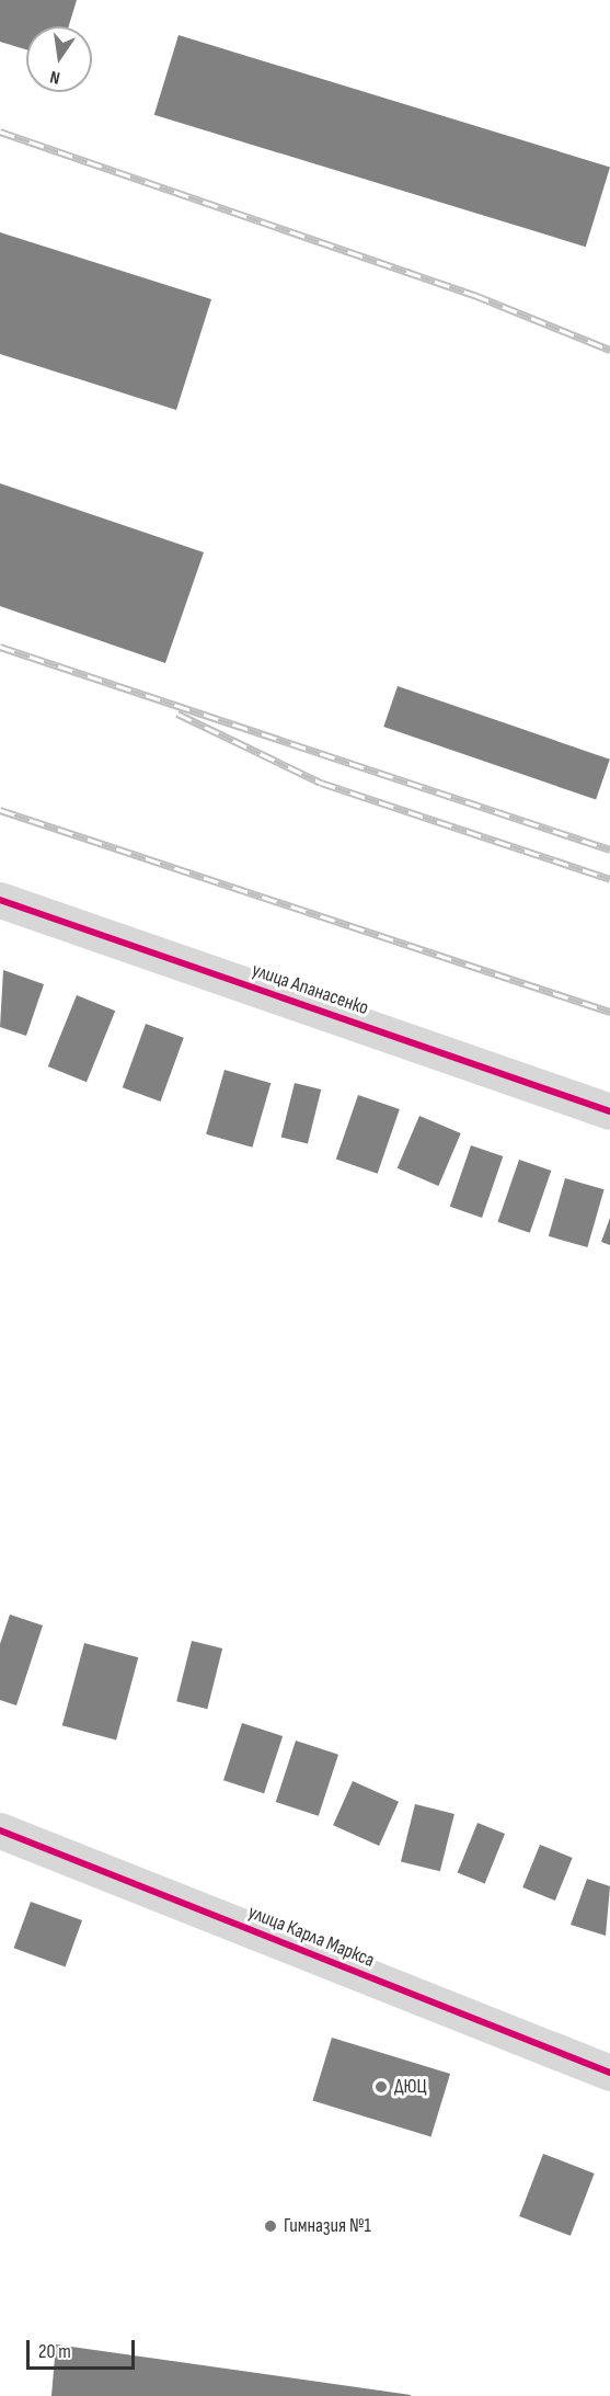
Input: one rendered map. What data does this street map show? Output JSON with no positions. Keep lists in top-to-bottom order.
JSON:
{
  "streets": {
    "street": ["улица Апанасенко", "улица Карла Маркса"]
  },
  "places": ["ДЮЦ", "Гимназия №1"],
  "scale_bar": "20 m",
  "north": "bottom"
}
